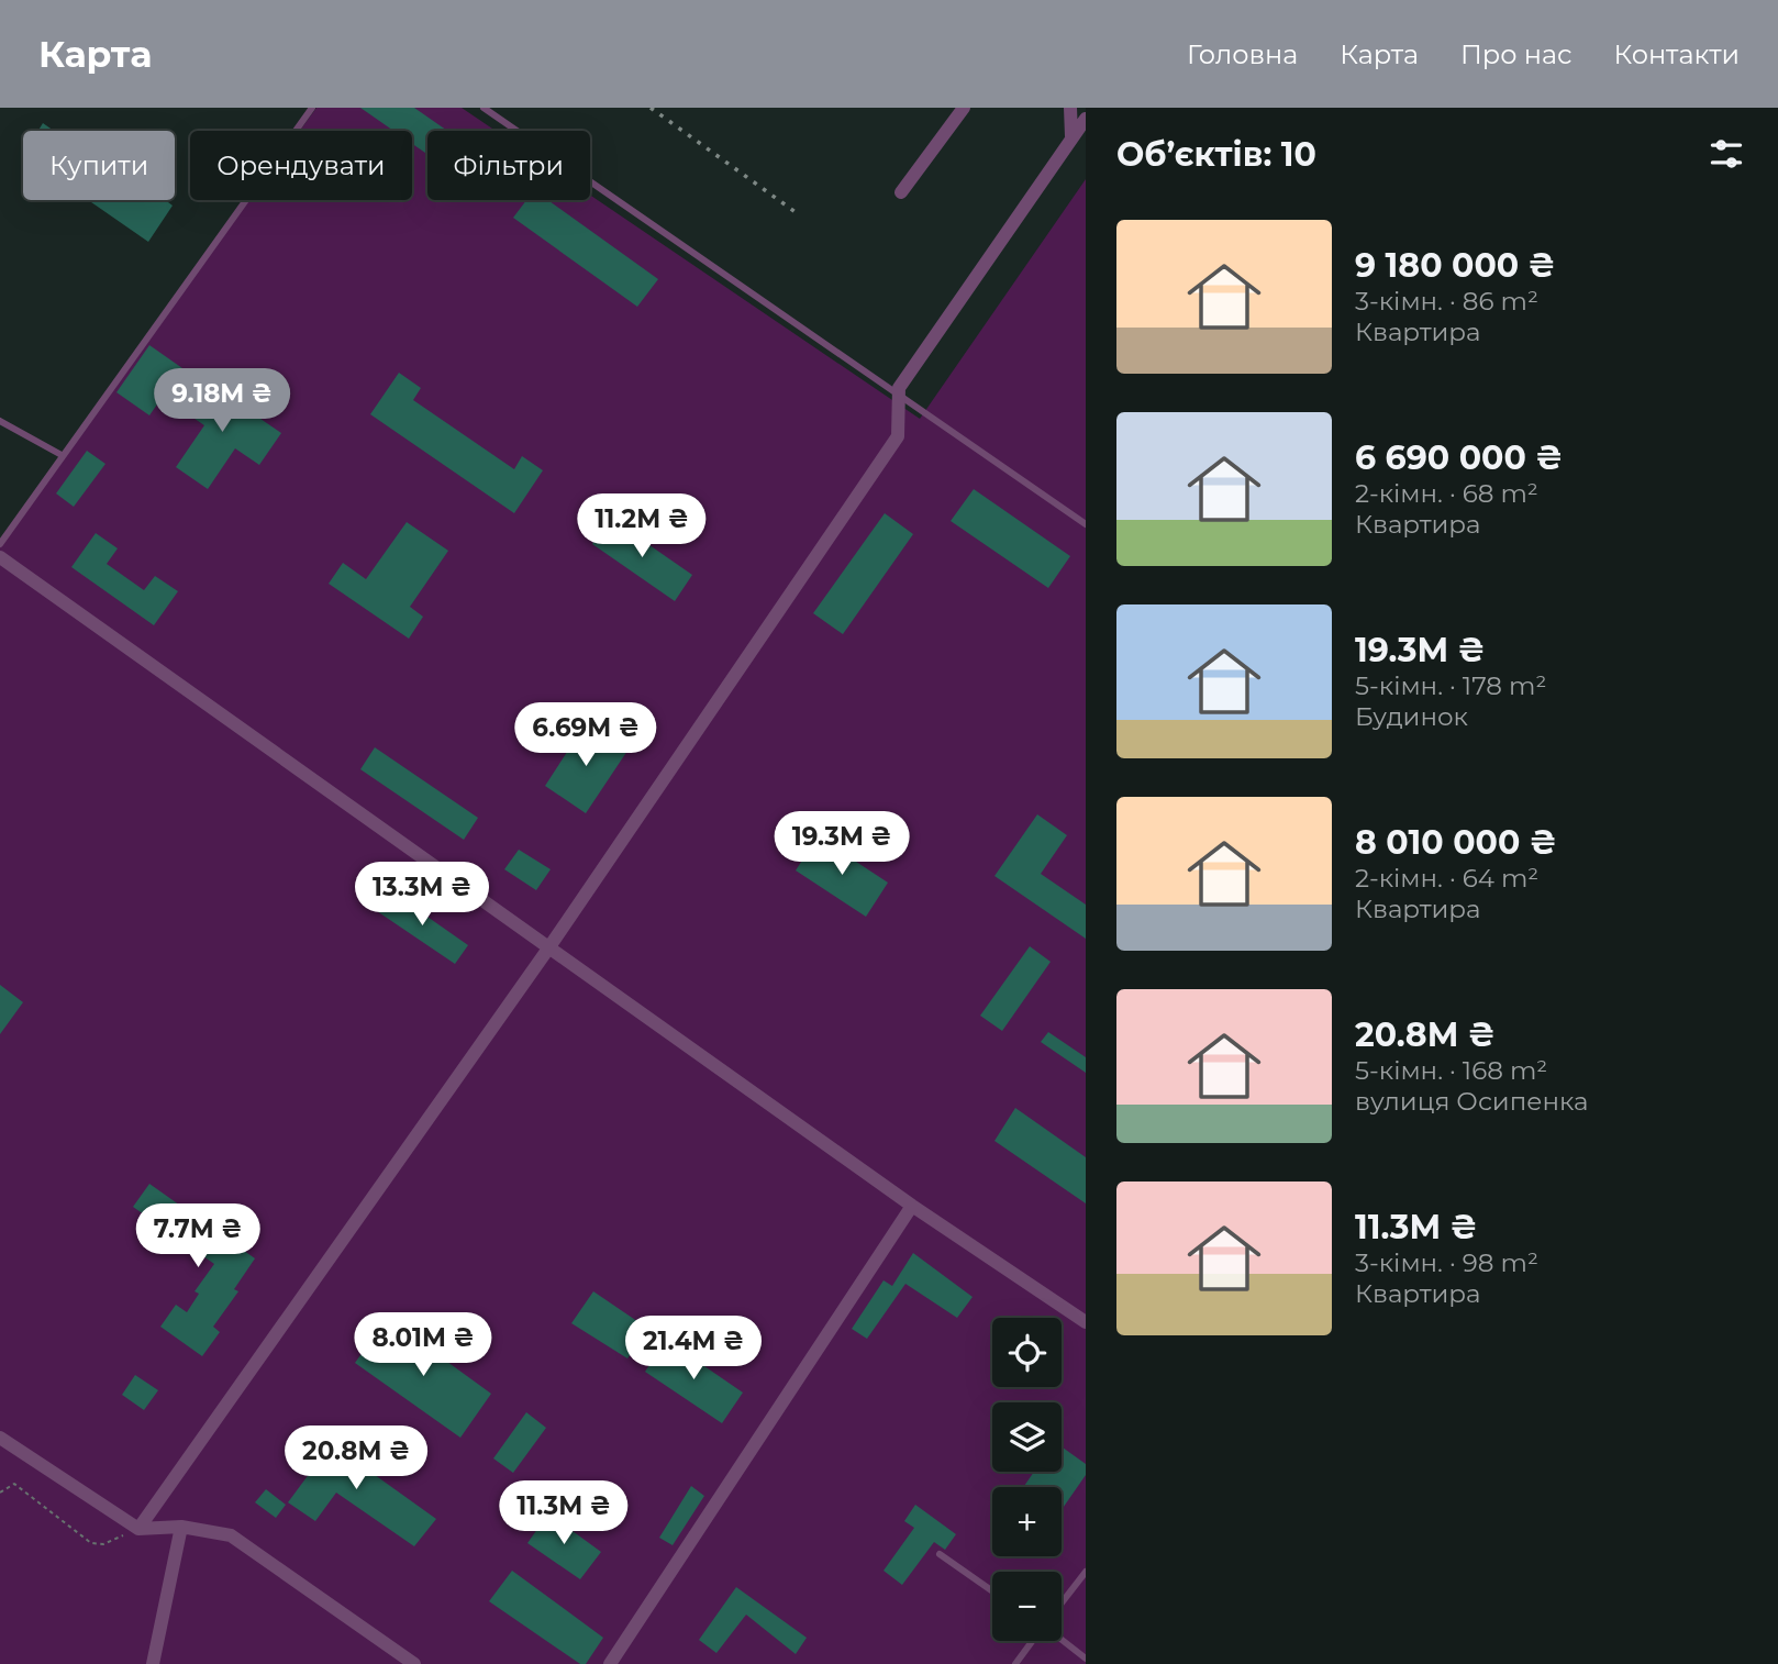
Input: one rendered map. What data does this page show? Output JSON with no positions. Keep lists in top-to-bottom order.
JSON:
{
  "page": {
    "header": "Карта",
    "nav": [
      "Головна",
      "Карта",
      "Про нас",
      "Контакти"
    ],
    "heading": "Об’єктів: 10",
    "chip": ["Купити", "Орендувати", "Фільтри"],
    "list": [
      {
        "name": "9 180 000 ₴",
        "note": "3-кімн. · 86 m² · Квартира"
      },
      {
        "name": "6 690 000 ₴",
        "note": "2-кімн. · 68 m² · Квартира"
      },
      {
        "name": "19.3M ₴",
        "note": "5-кімн. · 178 m² · Будинок"
      },
      {
        "name": "8 010 000 ₴",
        "note": "2-кімн. · 64 m² · Квартира"
      },
      {
        "name": "20.8M ₴",
        "note": "5-кімн. · 168 m² · вулиця Осипенка"
      },
      {
        "name": "11.3M ₴",
        "note": "3-кімн. · 98 m² · Квартира"
      }
    ],
    "price": [
      "9.18M ₴",
      "11.2M ₴",
      "6.69M ₴",
      "19.3M ₴",
      "13.3M ₴",
      "7.7M ₴",
      "8.01M ₴",
      "21.4M ₴",
      "20.8M ₴",
      "11.3M ₴"
    ],
    "map_buttons": ["+", "−"]
  }
}
